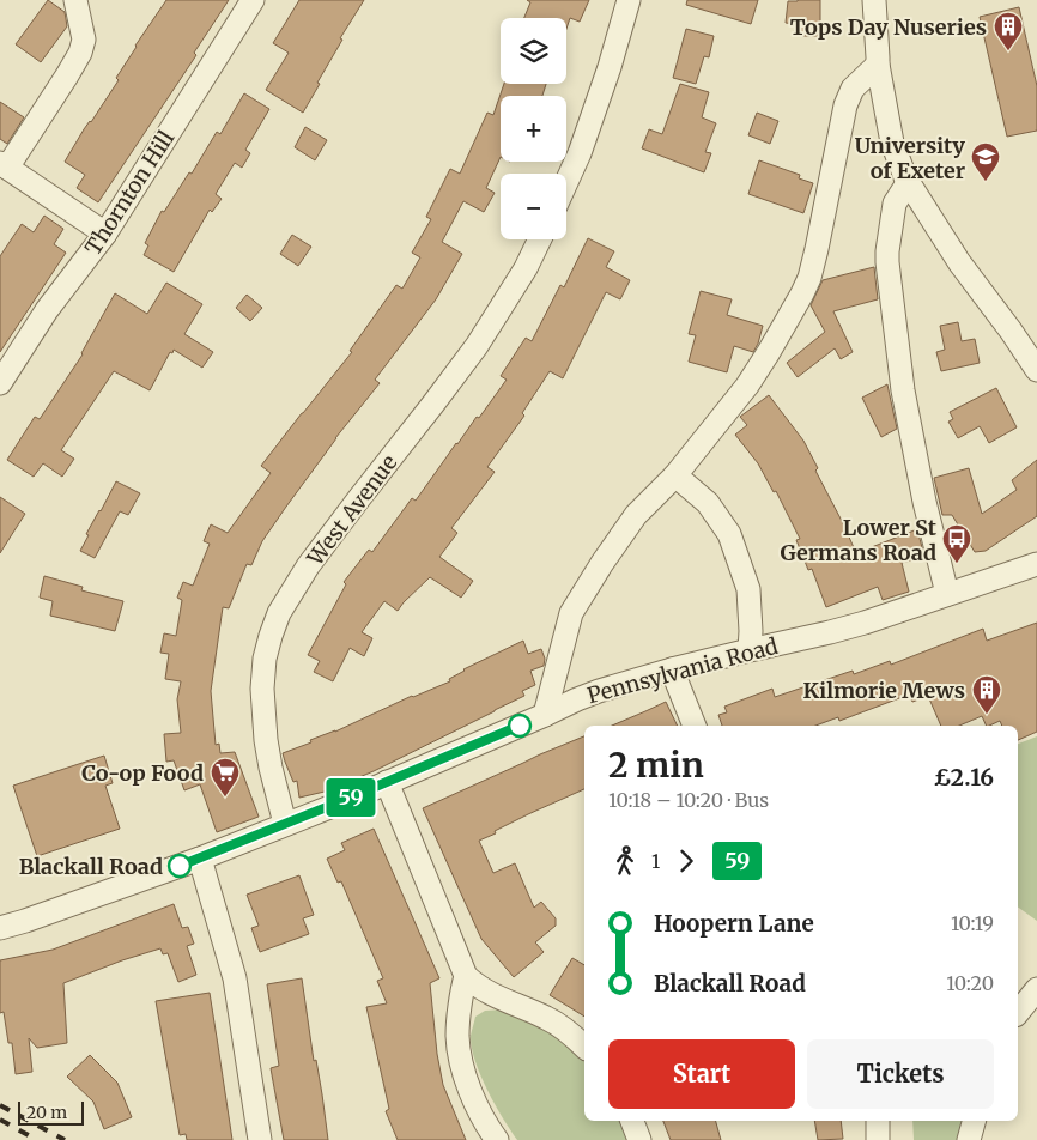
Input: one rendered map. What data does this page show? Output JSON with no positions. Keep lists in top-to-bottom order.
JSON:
{
  "streets": {
    "street": ["Thornton Hill", "West Avenue", "Pennsylvania Road"]
  },
  "crossings": [
    ["West Avenue", "Pennsylvania Road"]
  ],
  "places": {
    "building": ["Tops Day Nuseries", "Kilmorie Mews"],
    "school or university": ["University of Exeter"],
    "bus stop": ["Lower St Germans Road"],
    "supermarket": ["Co-op Food"],
    "other": ["Blackall Road"]
  },
  "lines": ["bus line 59"],
  "scale_bar": "20 m",
  "page": {
    "on_map": "59",
    "map_buttons": ["+", "−"],
    "heading": ["2 min", "10:18 – 10:20 · Bus", "£2.16"],
    "legs": ["1", "59"],
    "list": [
      {
        "name": "Hoopern Lane",
        "value": "10:19"
      },
      {
        "name": "Blackall Road",
        "value": "10:20"
      }
    ],
    "buttons": ["Start", "Tickets"],
    "scale": "20 m"
  }
}
